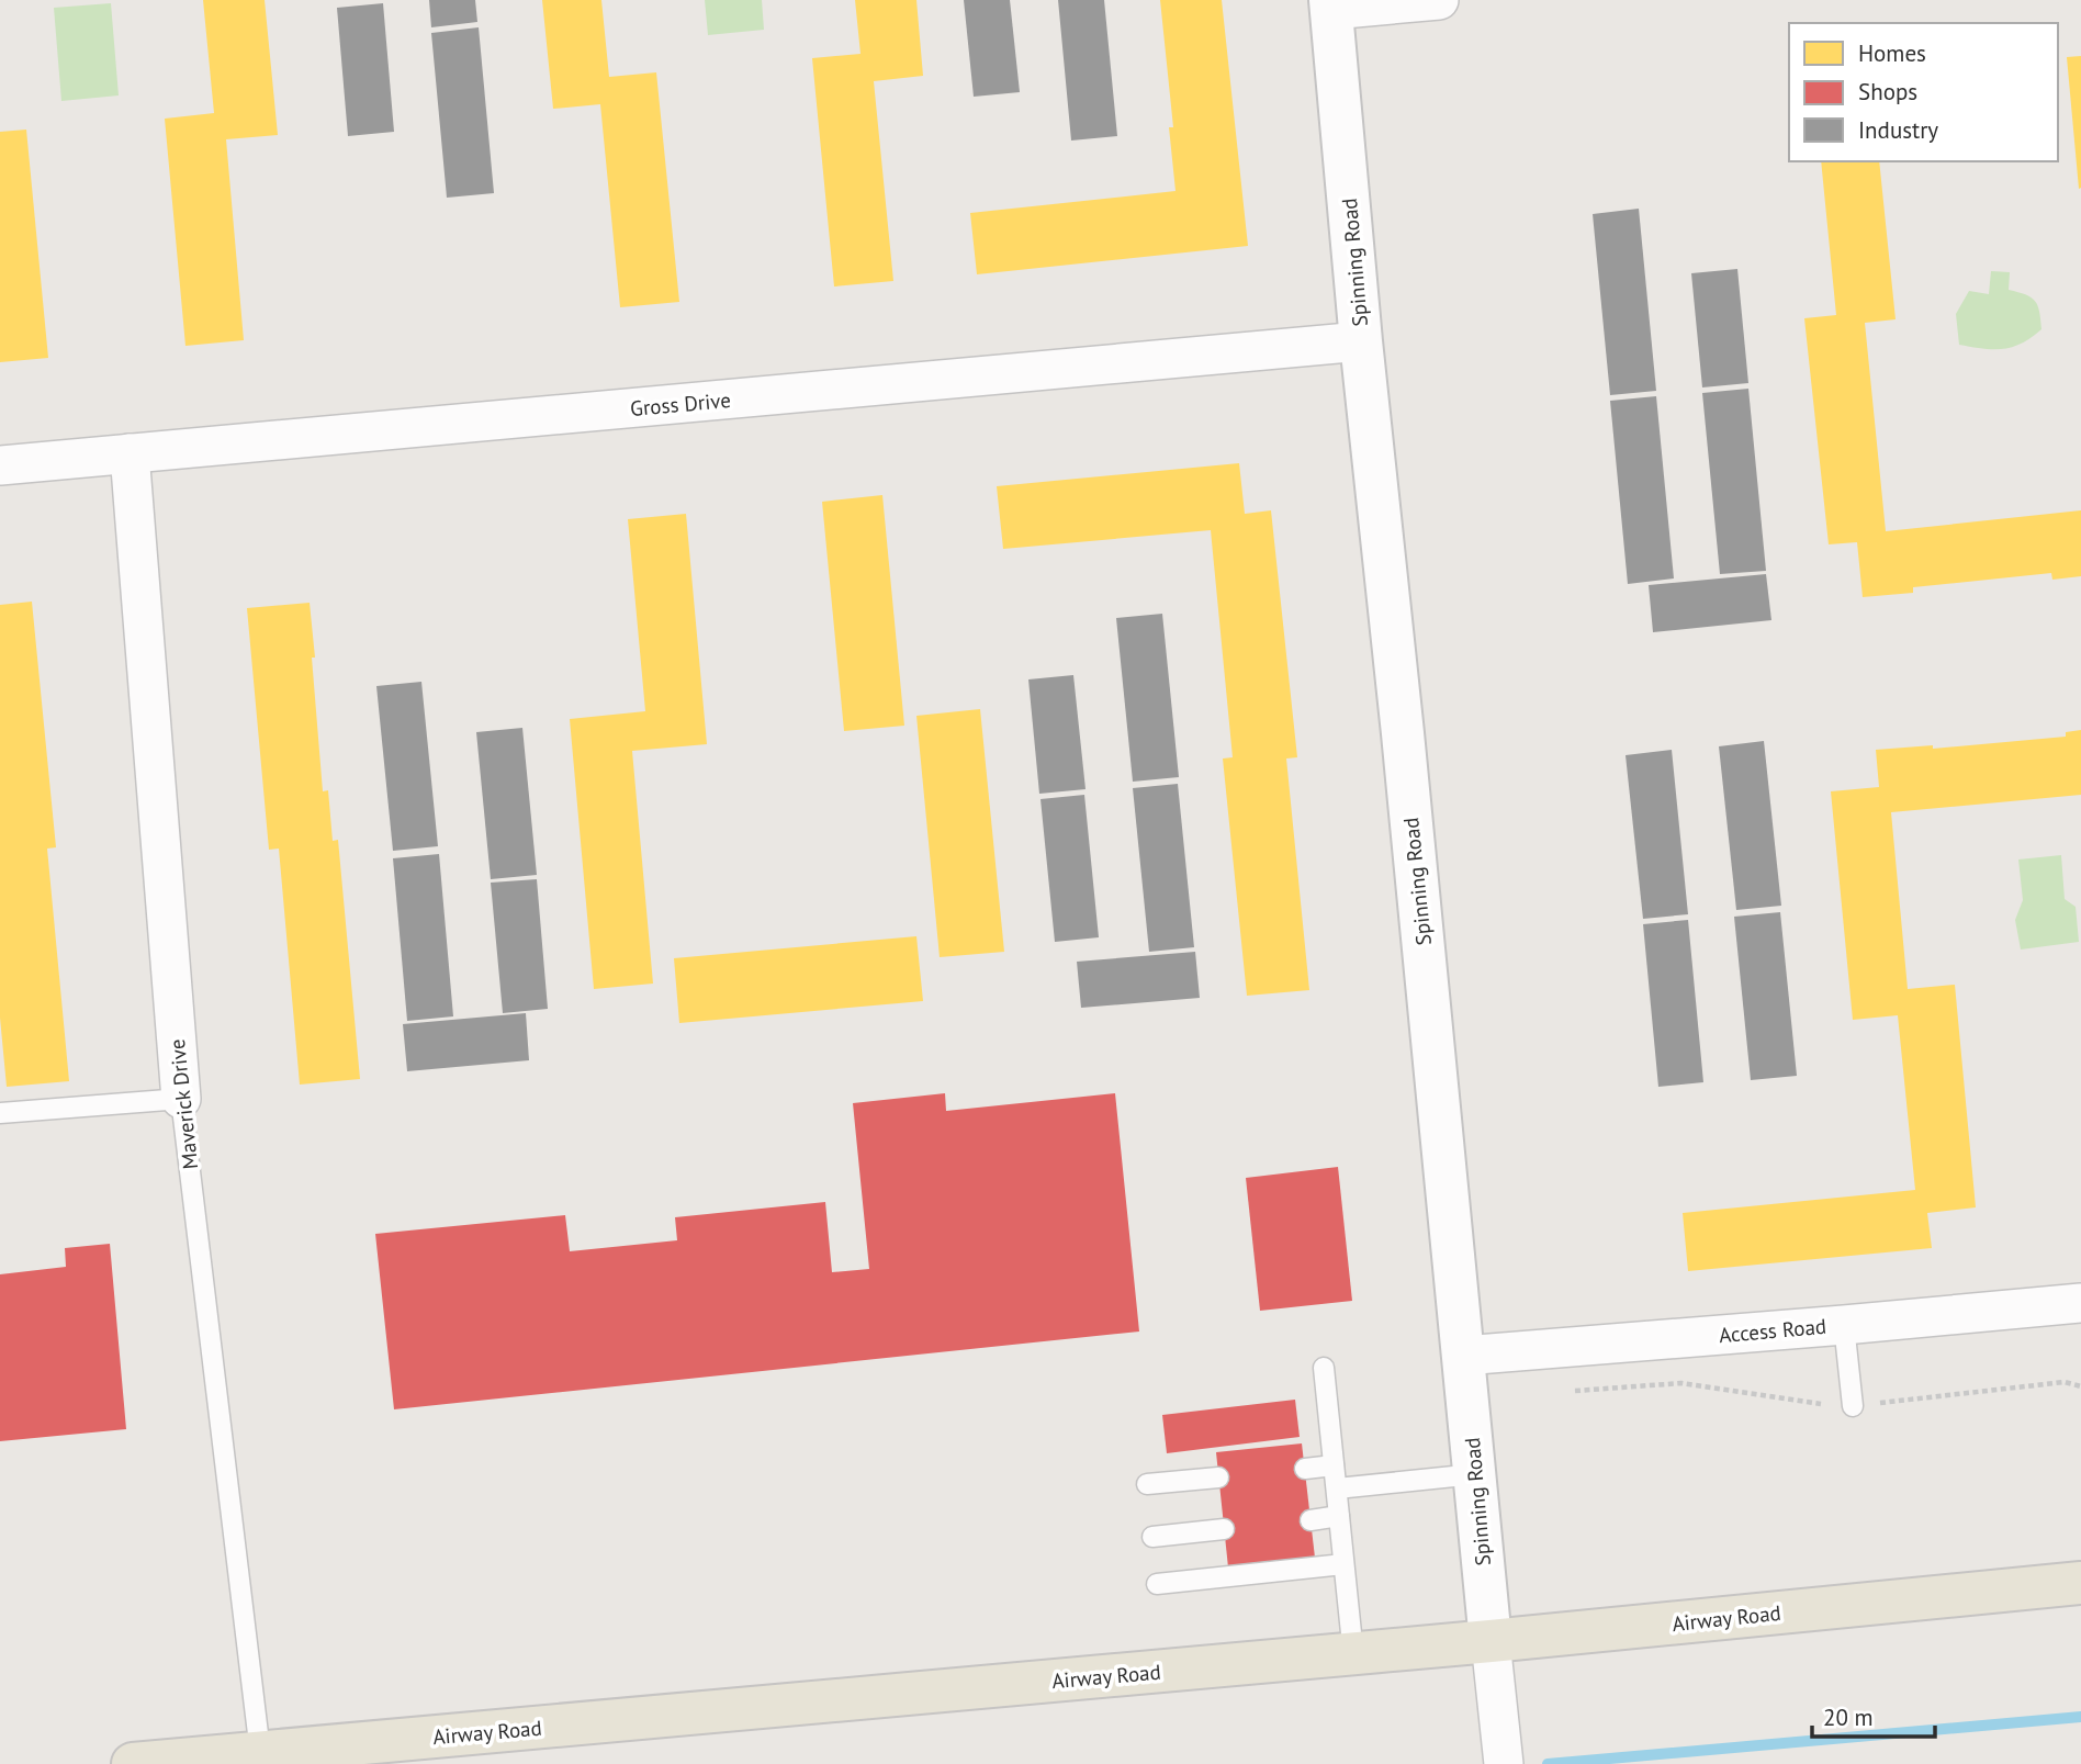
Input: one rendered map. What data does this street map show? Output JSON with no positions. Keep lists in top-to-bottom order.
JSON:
{
  "streets": {
    "main road": ["Airway Road"],
    "street": [
      "Spinning Road",
      "Gross Drive",
      "Maverick Drive",
      "Access Road"
    ]
  },
  "crossings": [
    ["Spinning Road", "Gross Drive"],
    ["Spinning Road", "Access Road"],
    ["Spinning Road", "Airway Road"],
    ["Gross Drive", "Maverick Drive"],
    ["Maverick Drive", "Airway Road"]
  ],
  "legend": ["Homes", "Shops", "Industry"],
  "scale_bar": "20 m"
}
